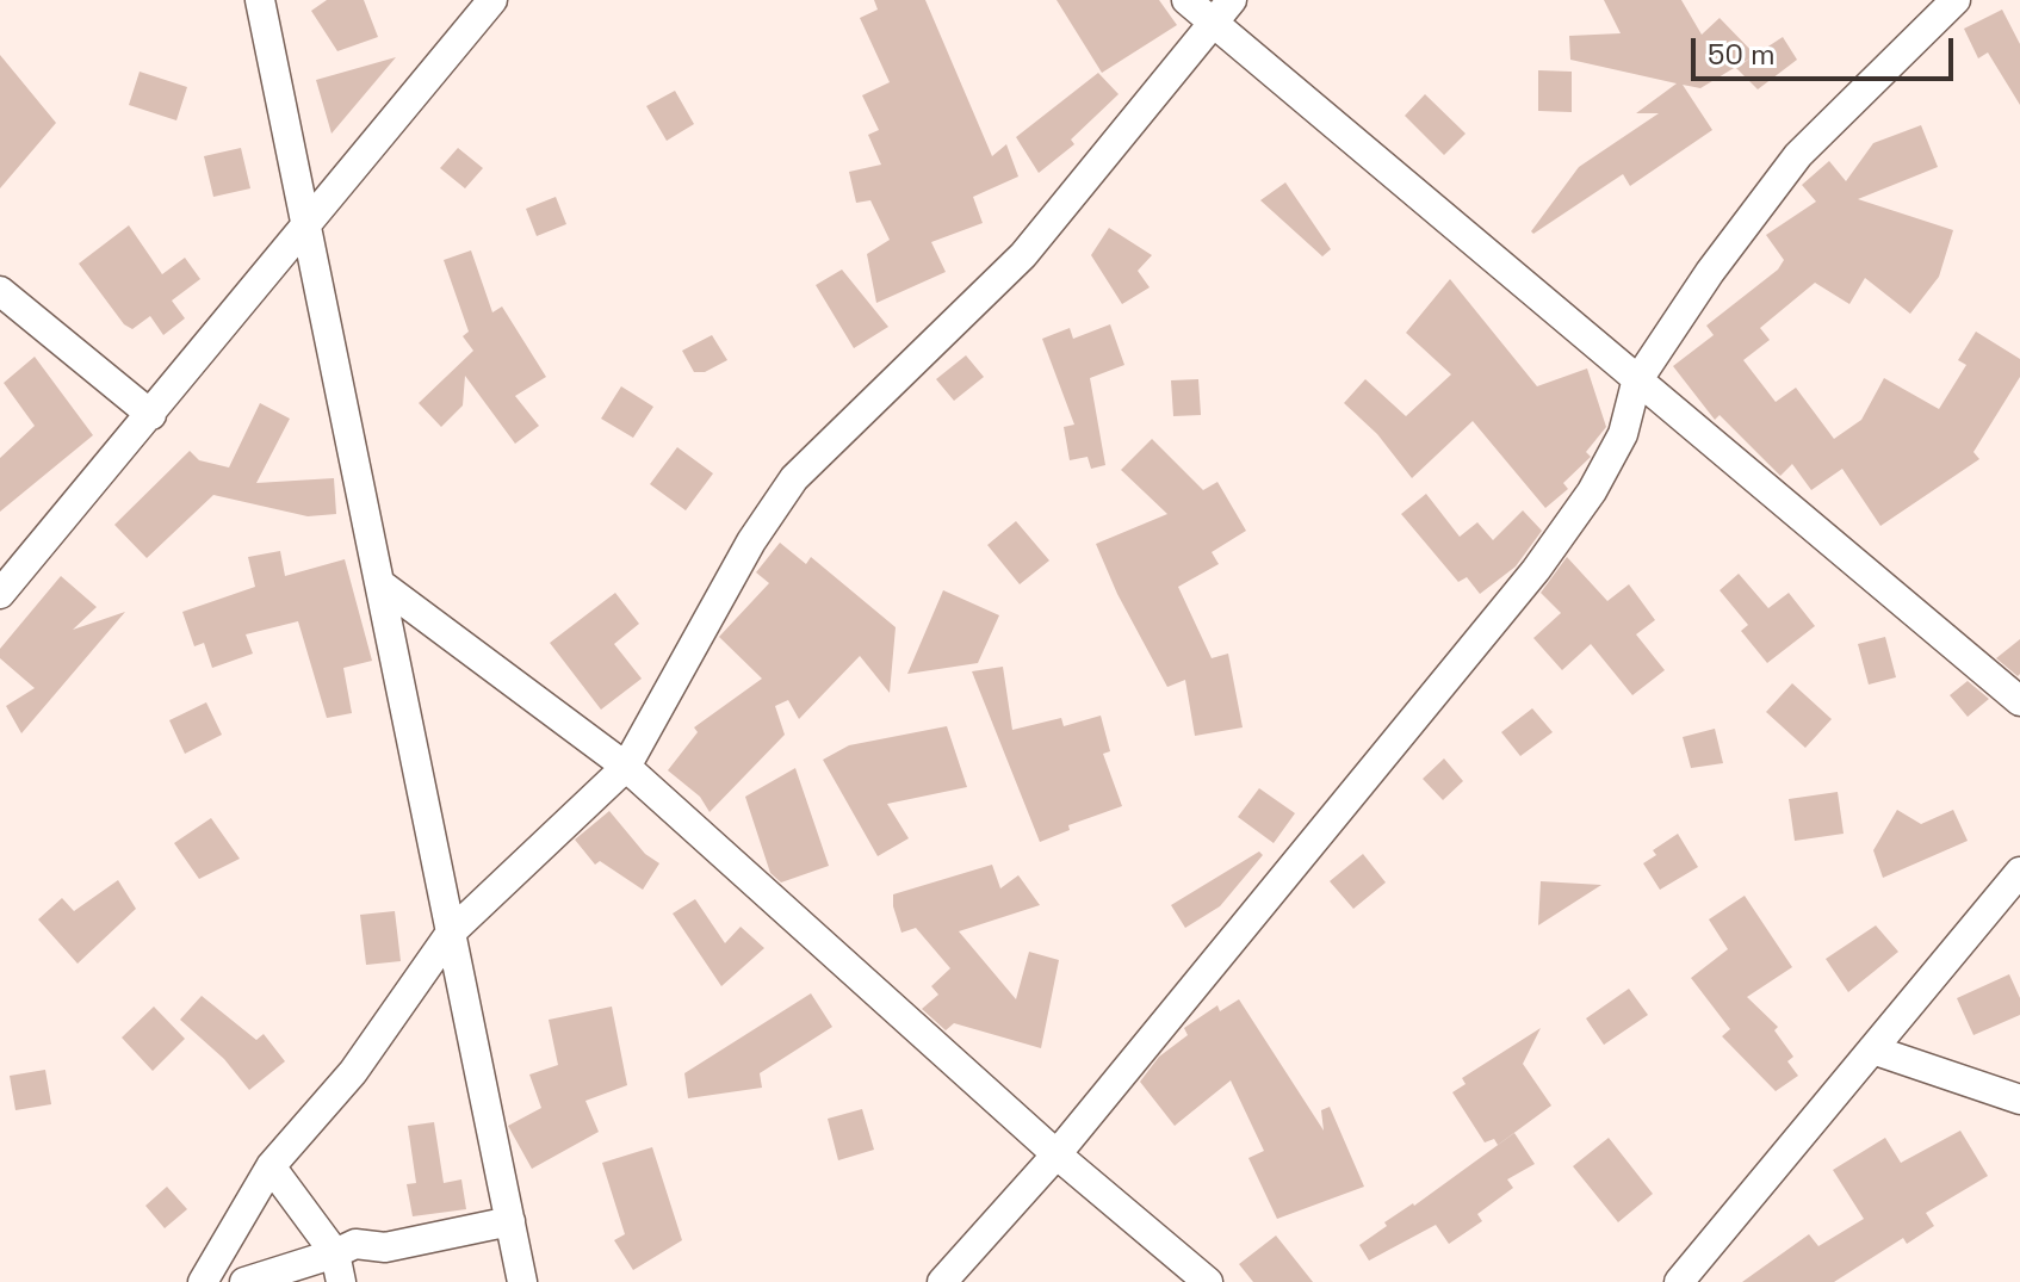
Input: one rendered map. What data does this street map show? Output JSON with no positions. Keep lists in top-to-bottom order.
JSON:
{
  "scale_bar": "50 m"
}
